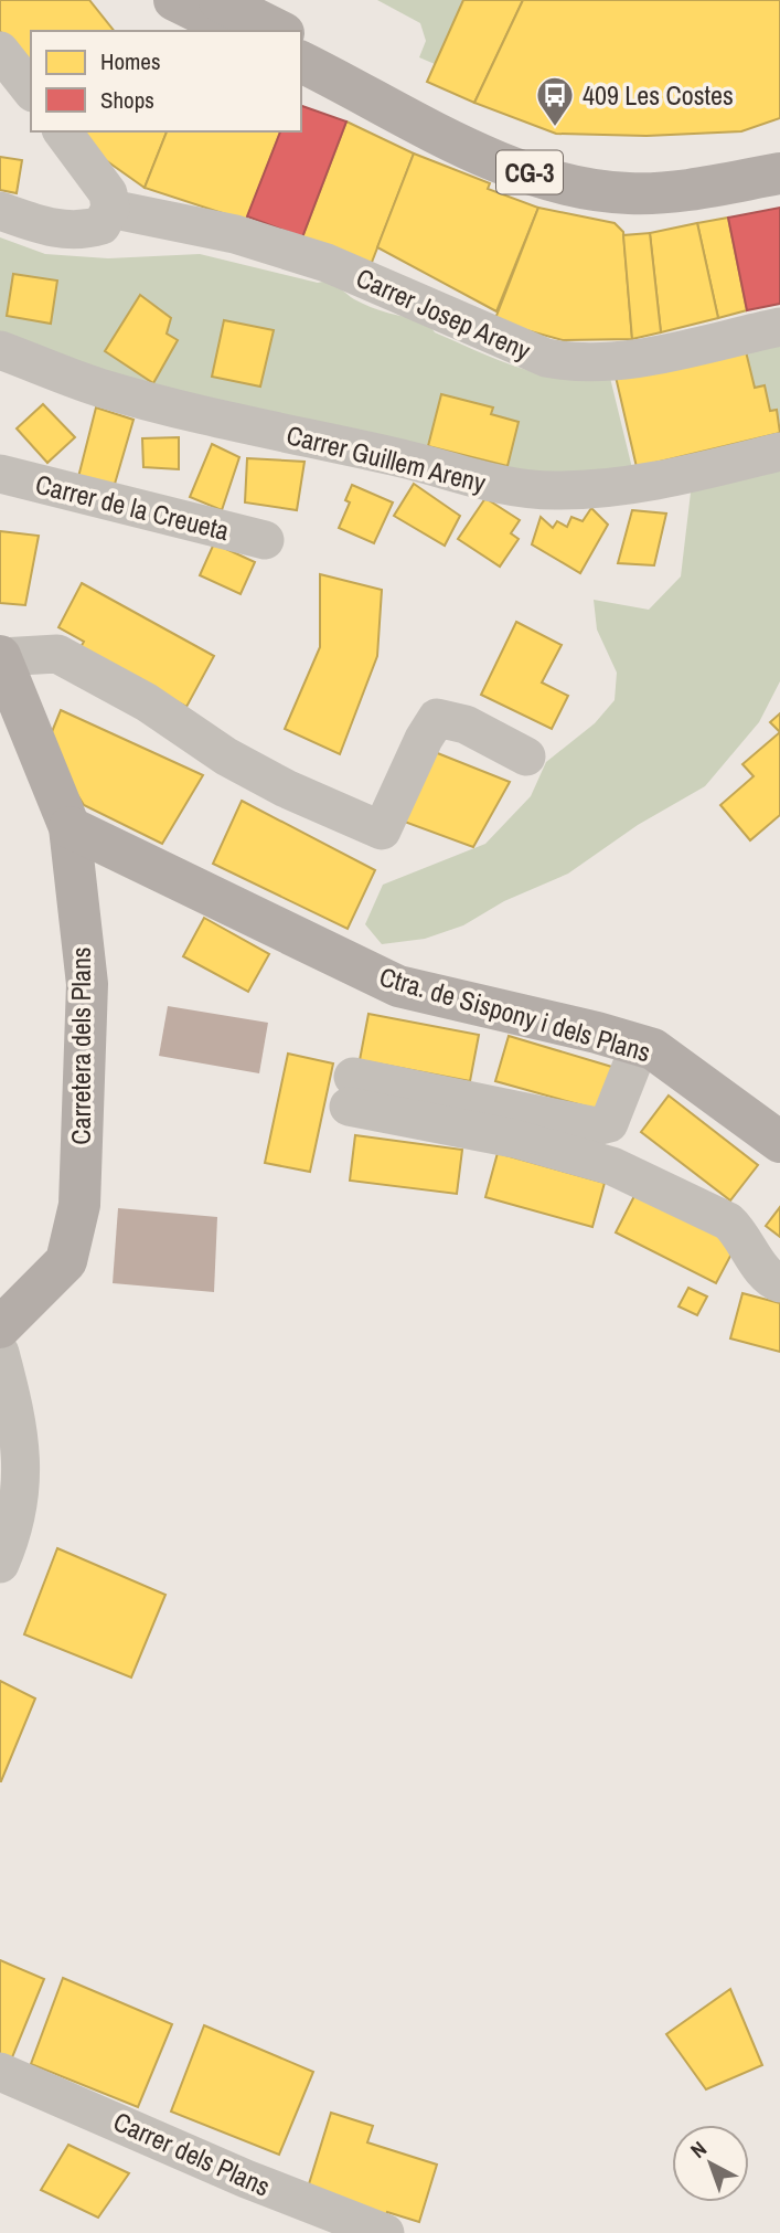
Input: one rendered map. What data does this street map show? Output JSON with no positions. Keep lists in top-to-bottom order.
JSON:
{
  "streets": {
    "main road": ["CG-3", "Ctra. de Sispony i dels Plans", "Carretera dels Plans"],
    "street": [
      "Carrer Josep Areny",
      "Carrer Guillem Areny",
      "Carrer de la Creueta",
      "Carrer dels Plans"
    ]
  },
  "crossings": [
    ["Ctra. de Sispony i dels Plans", "Carretera dels Plans"]
  ],
  "places": {
    "bus stop": ["409 Les Costes"]
  },
  "legend": ["Homes", "Shops"],
  "north": "top left"
}
